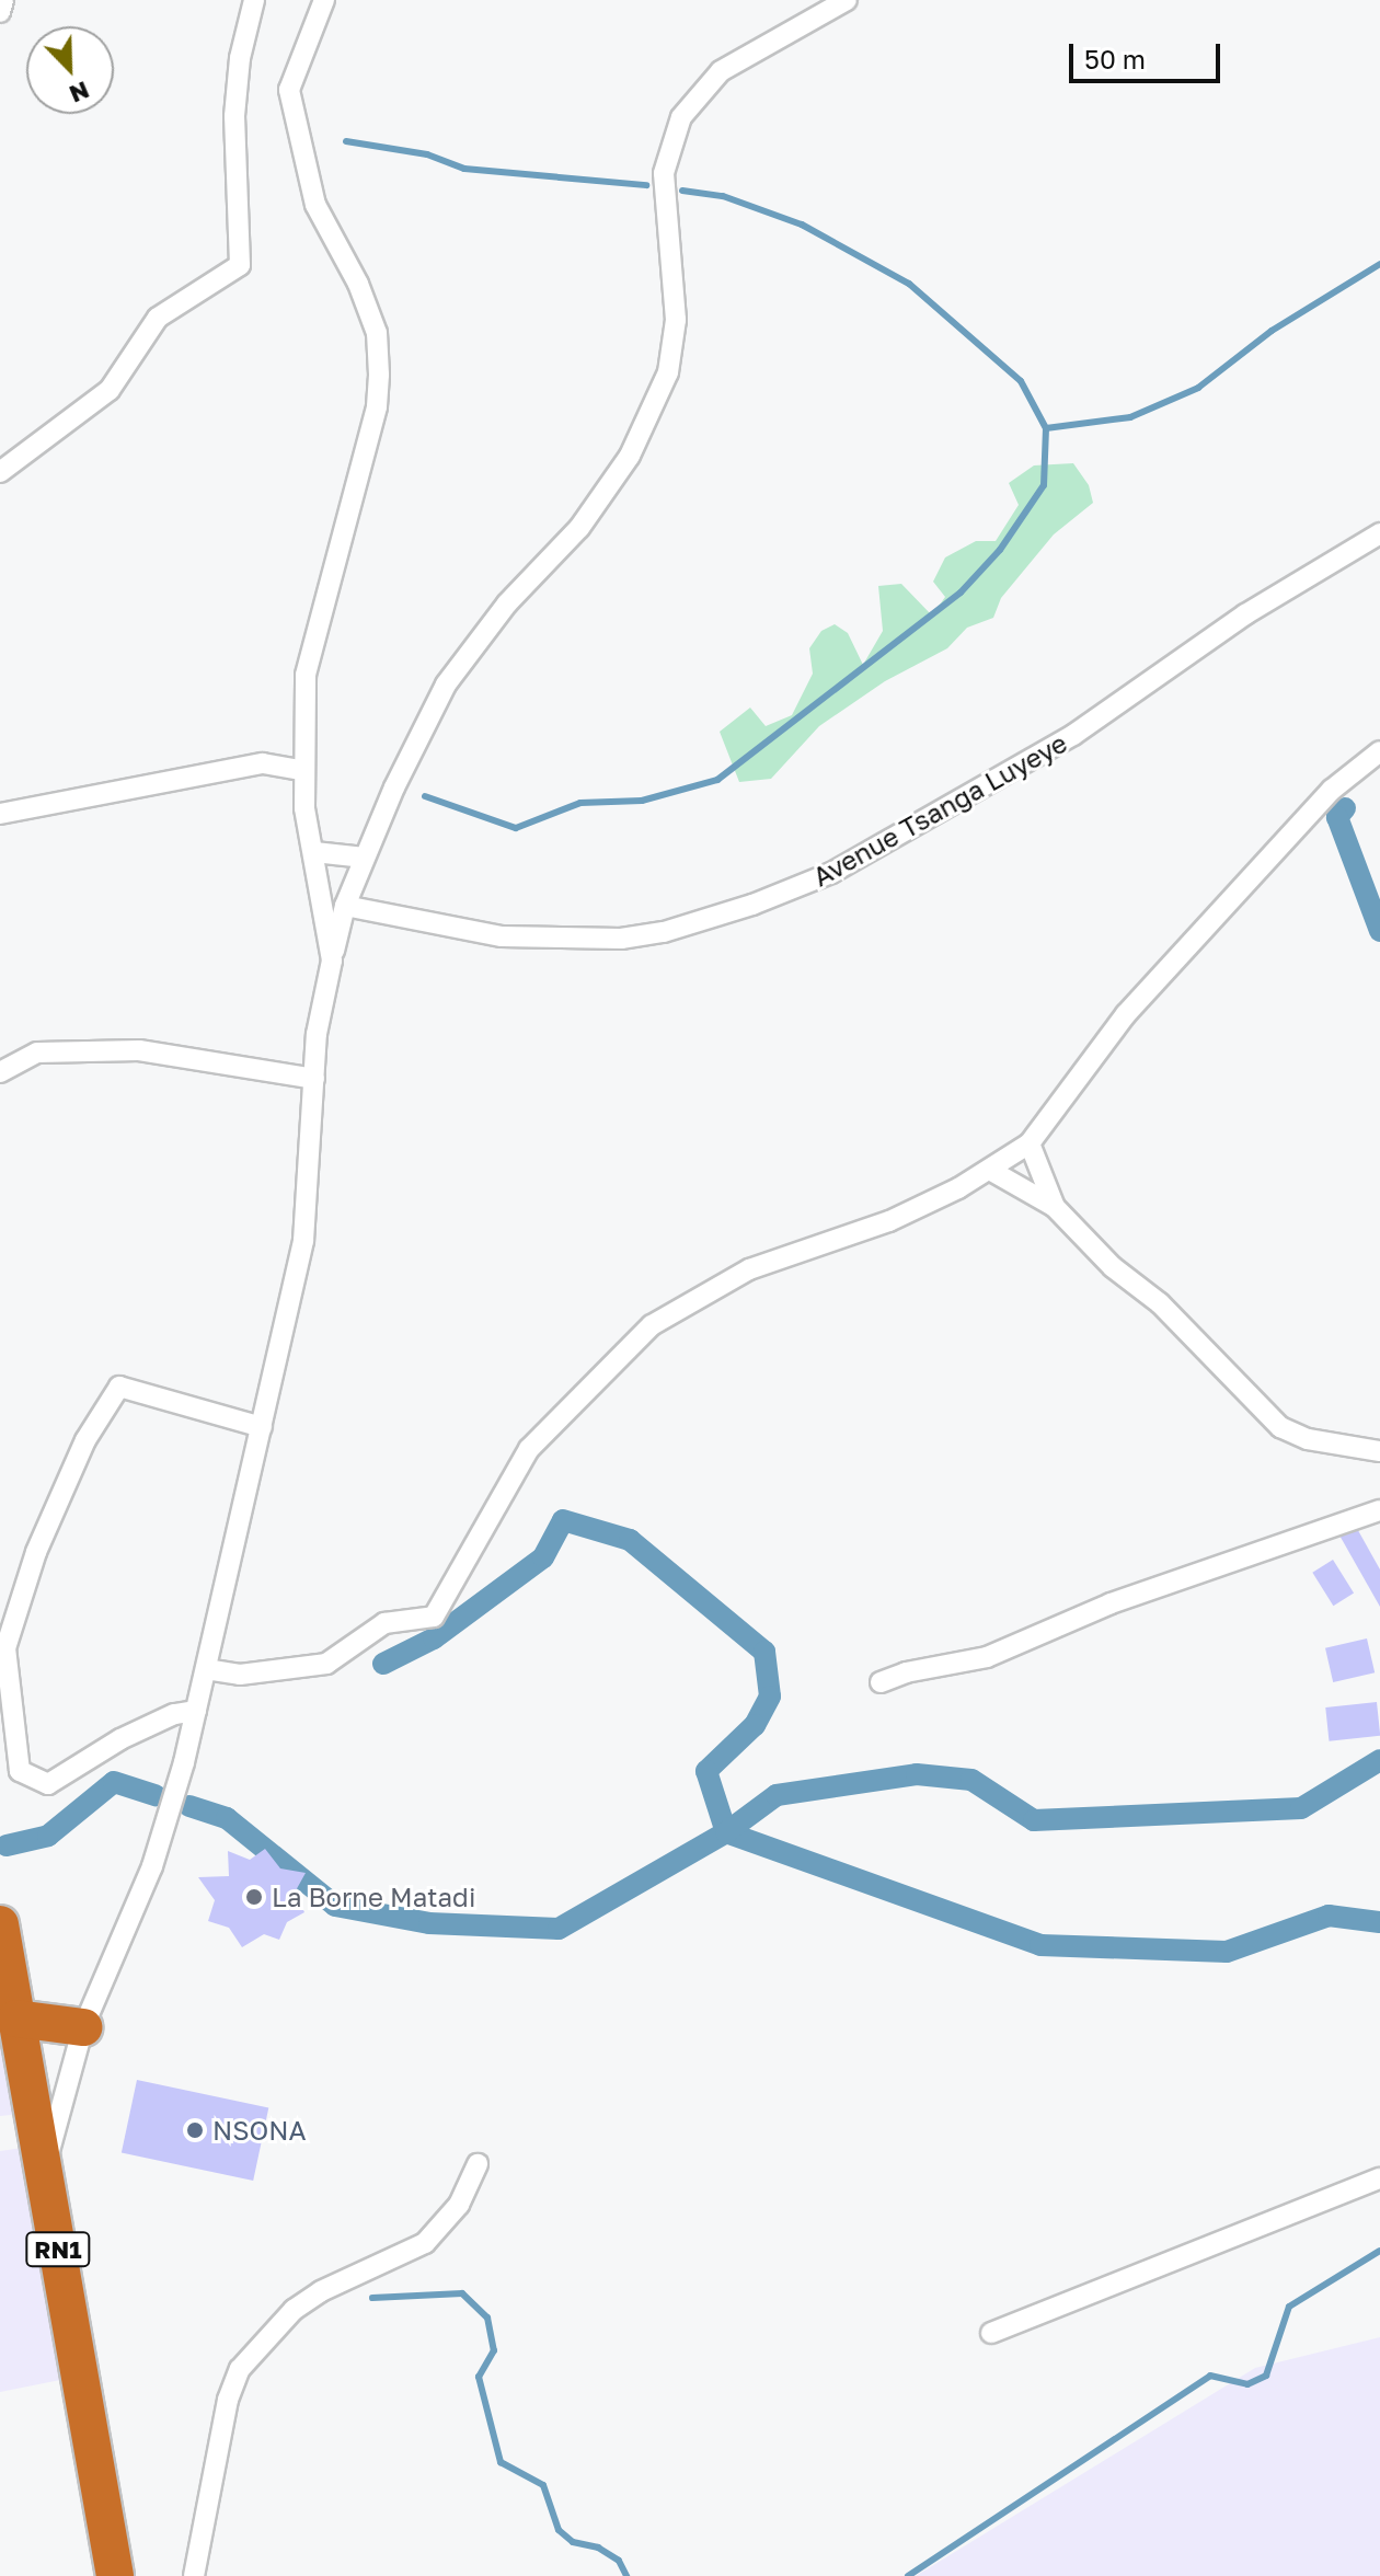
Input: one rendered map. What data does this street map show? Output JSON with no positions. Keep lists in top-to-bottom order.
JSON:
{
  "streets": {
    "highway": ["RN1"],
    "street": ["Avenue Tsanga Luyeye"]
  },
  "places": ["La Borne Matadi", "NSONA"],
  "scale_bar": "50 m",
  "north": "bottom right"
}
